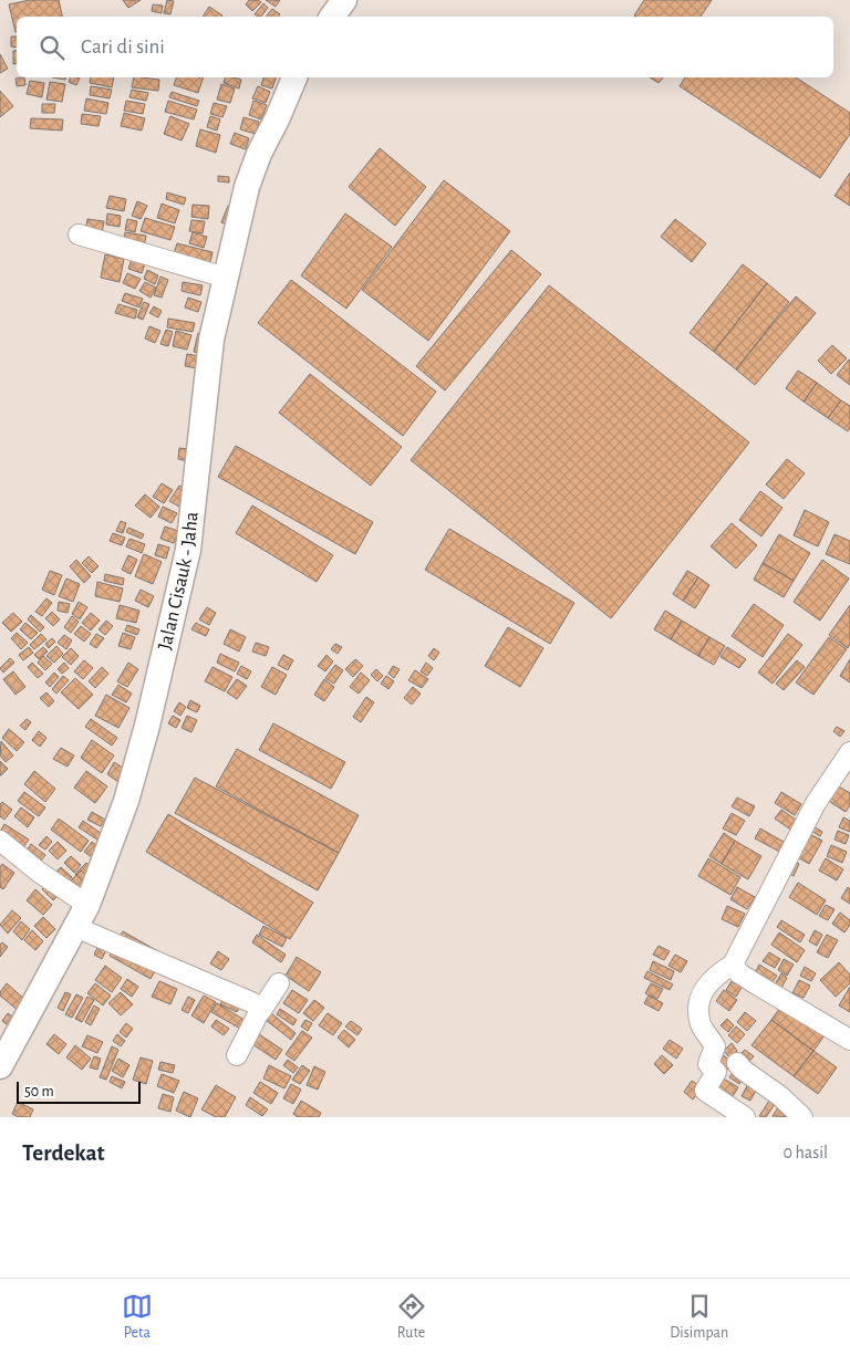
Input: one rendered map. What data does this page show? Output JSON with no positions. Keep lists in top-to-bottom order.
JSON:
{
  "streets": {
    "main road": ["Jalan Cisauk - Jaha"]
  },
  "scale_bar": "50 m",
  "page": {
    "search": "Cari di sini",
    "scale": "50 m",
    "heading": ["Terdekat", "0 hasil"],
    "nav": ["Peta", "Rute", "Disimpan"]
  }
}
